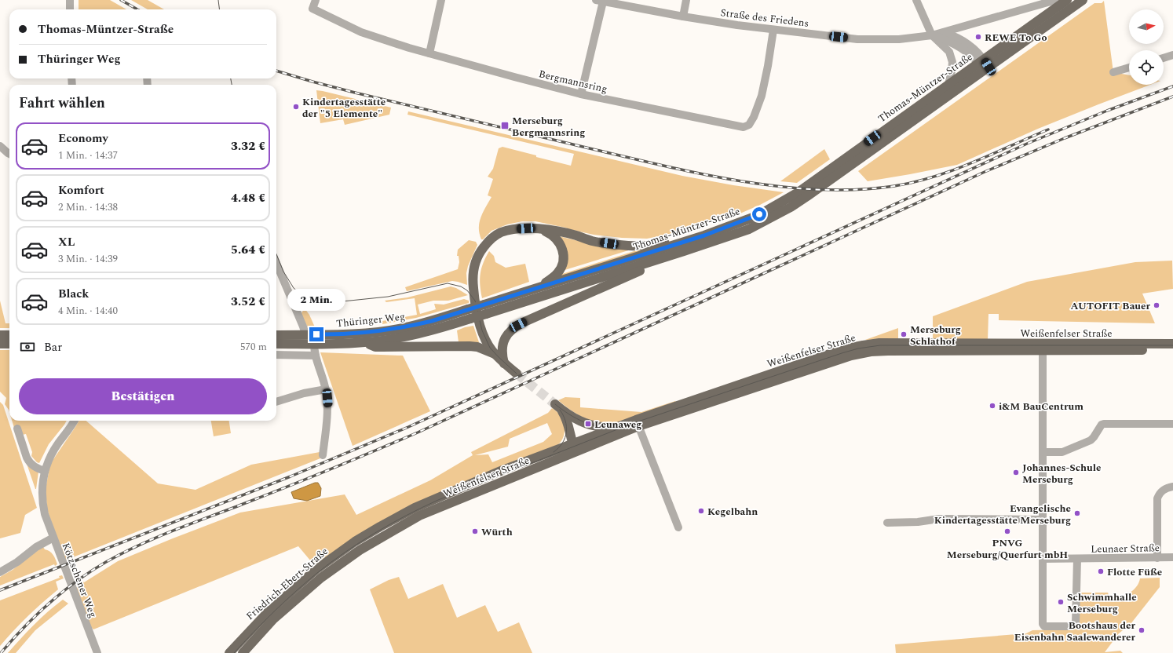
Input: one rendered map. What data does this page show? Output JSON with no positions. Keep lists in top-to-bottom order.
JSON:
{
  "streets": {
    "main road": [
      "Thomas-Müntzer-Straße",
      "Thüringer Weg",
      "Weißenfelser Straße",
      "Friedrich-Ebert-Straße"
    ],
    "street": [
      "Straße des Friedens",
      "Bergmannsring",
      "Leunaer Straße",
      "Kötzschener Weg"
    ]
  },
  "crossings": [
    ["Straße des Friedens", "Bergmannsring"],
    ["Straße des Friedens", "Thomas-Müntzer-Straße"],
    ["Thomas-Müntzer-Straße", "Thüringer Weg"],
    ["Weißenfelser Straße", "Friedrich-Ebert-Straße"]
  ],
  "places": {
    "other": [
      "REWE To Go",
      "Kindertagesstätte der \"5 Elemente\"",
      "AUTOFIT Bauer",
      "Merseburg Schlathof",
      "i&M BauCentrum",
      "Johannes-Schule Merseburg",
      "Kegelbahn",
      "Evangelische Kindertagesstätte Merseburg",
      "Würth",
      "PNVG Merseburg/Querfurt mbH",
      "Flotte Füße",
      "Schwimmhalle Merseburg",
      "Bootshaus der Eisenbahn Saalewanderer"
    ],
    "transit": ["Merseburg Bergmannsring", "Leunaweg"]
  },
  "north": "right",
  "page": {
    "banner": ["Thomas-Müntzer-Straße", "Thüringer Weg"],
    "heading": "Fahrt wählen",
    "list": [
      {
        "name": "Economy",
        "note": "1 Min. · 14:37",
        "value": "3.32 €"
      },
      {
        "name": "Komfort",
        "note": "2 Min. · 14:38",
        "value": "4.48 €"
      },
      {
        "name": "XL",
        "note": "3 Min. · 14:39",
        "value": "5.64 €"
      },
      {
        "name": "Black",
        "note": "4 Min. · 14:40",
        "value": "3.52 €"
      }
    ],
    "bubble": "2 Min.",
    "pay": ["Bar", "570 m"],
    "buttons": "Bestätigen"
  }
}
